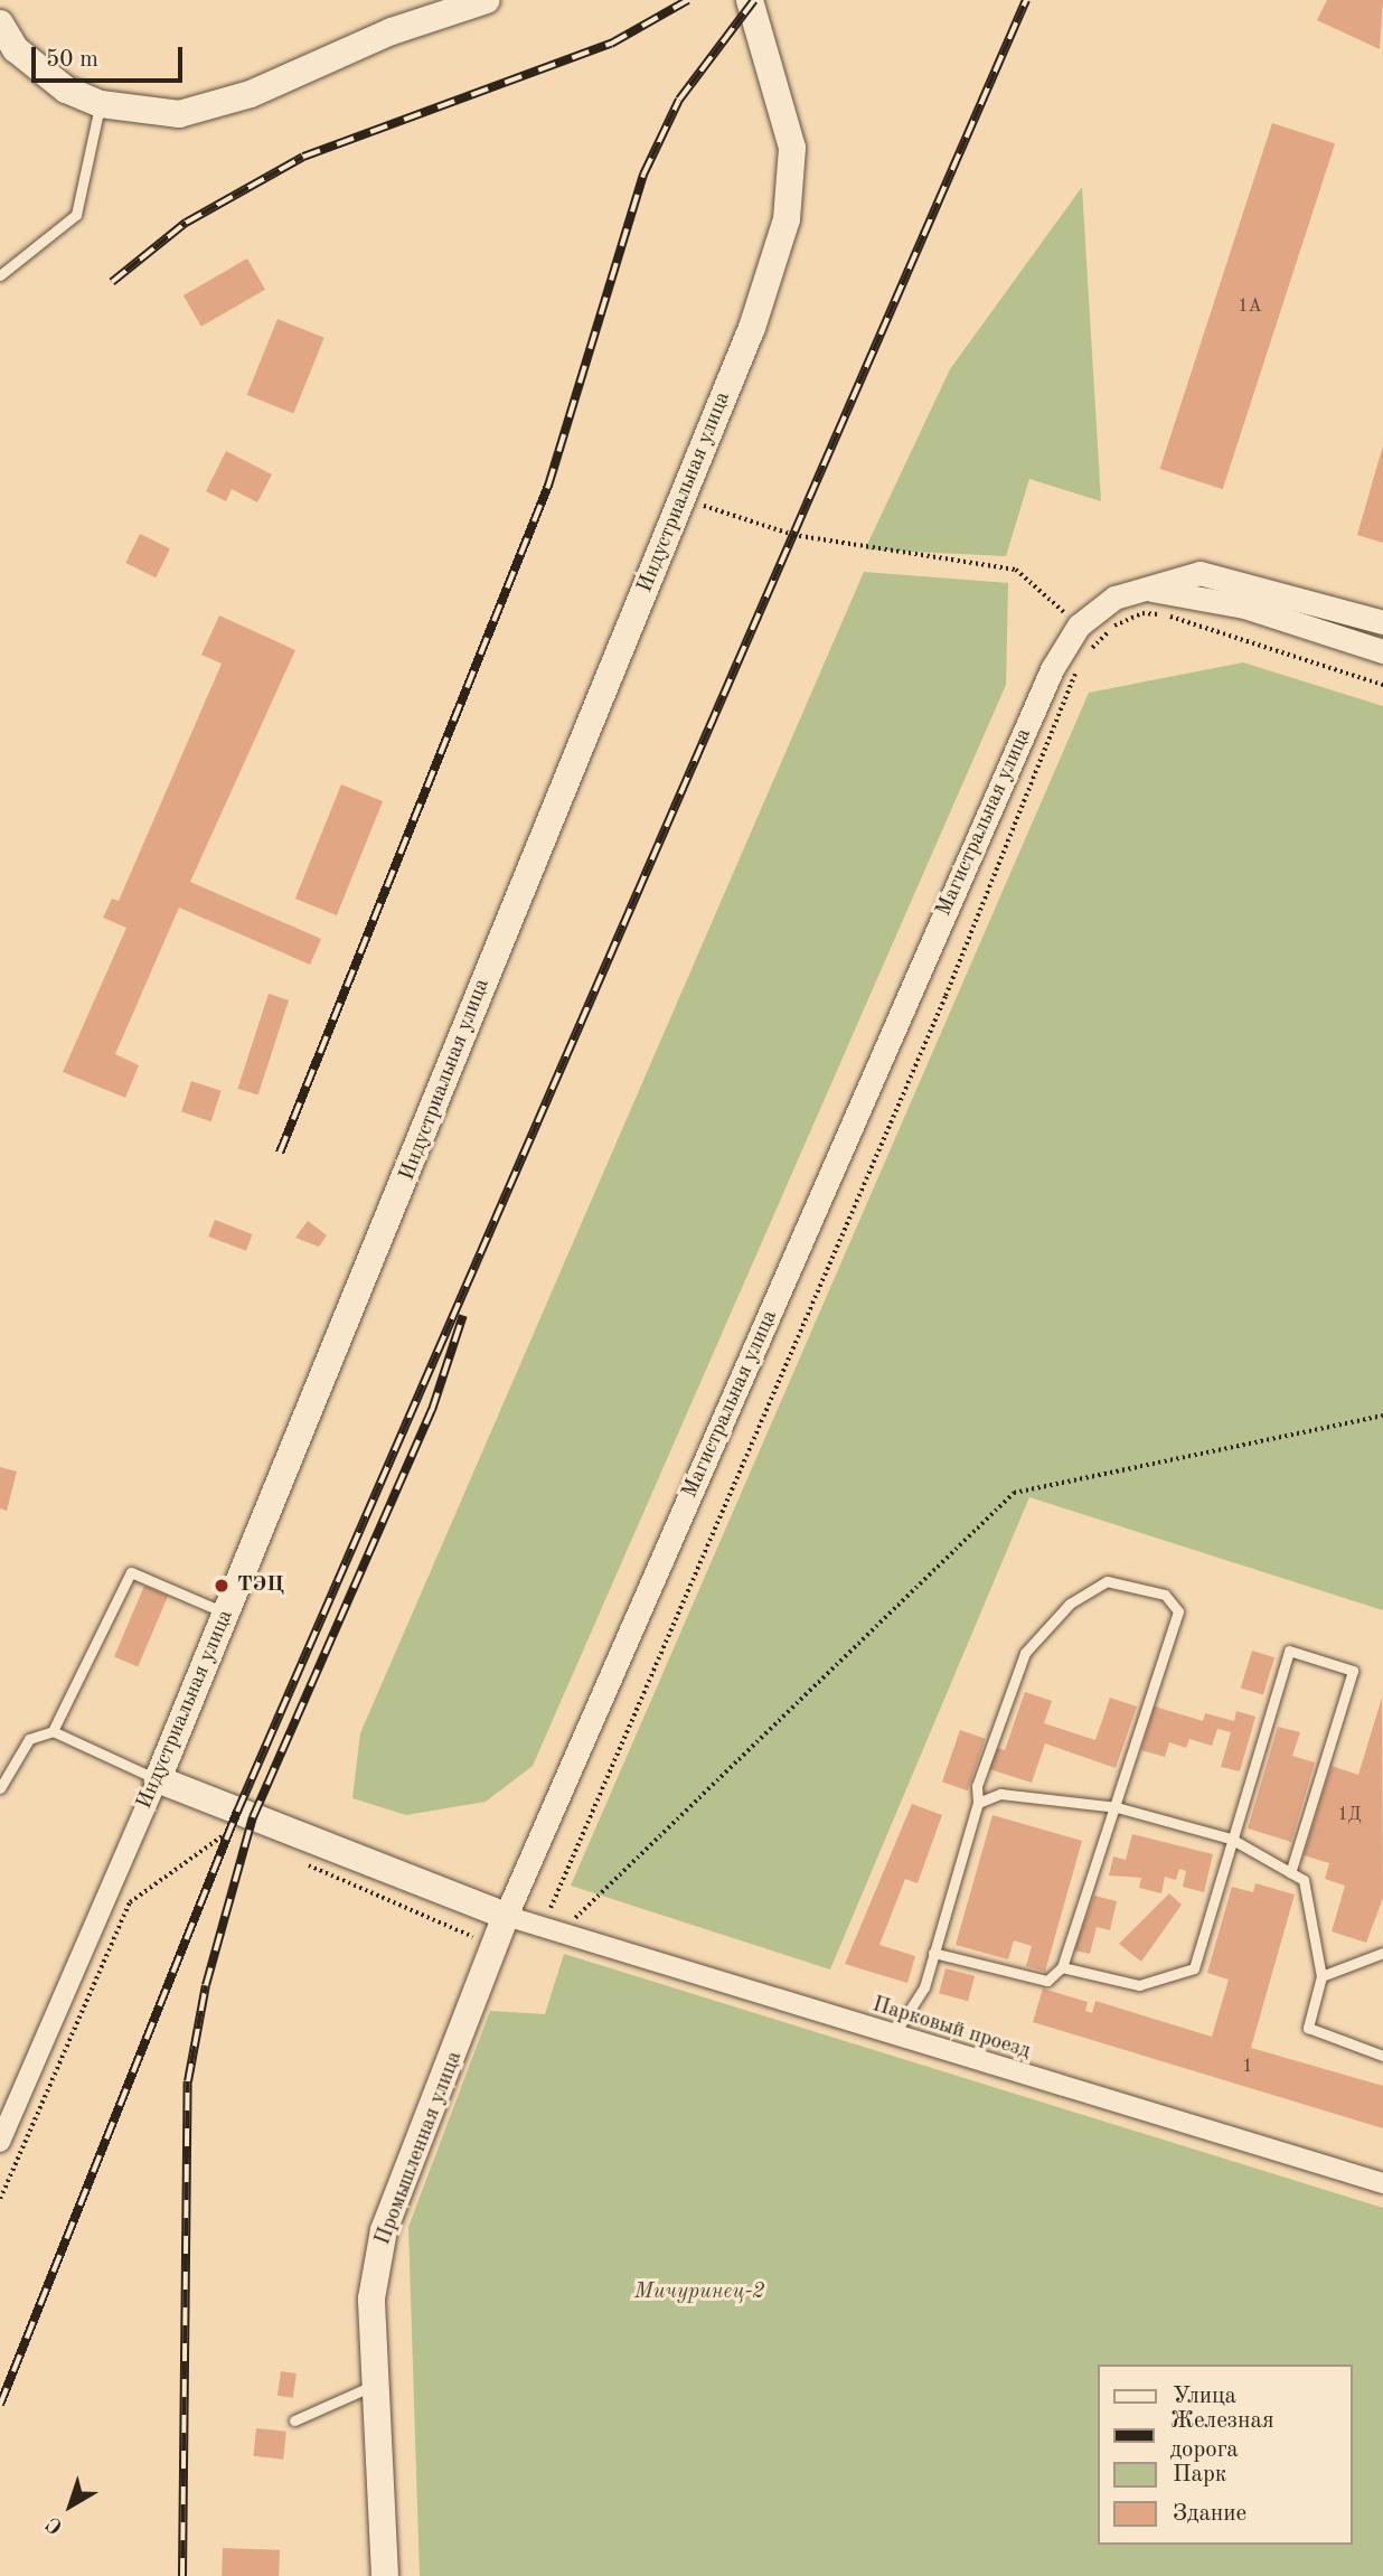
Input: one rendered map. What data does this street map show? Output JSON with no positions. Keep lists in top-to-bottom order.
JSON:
{
  "streets": {
    "main road": ["Индустриальная улица", "Промышленная улица"],
    "street": ["Магистральная улица", "Парковый проезд"]
  },
  "crossings": [
    ["Магистральная улица", "Парковый проезд"],
    ["Магистральная улица", "Промышленная улица"],
    ["Парковый проезд", "Промышленная улица"]
  ],
  "parks": ["Мичуринец-2"],
  "places": ["ТЭЦ"],
  "house_numbers": ["1А", "1Д", "1"],
  "legend": [
    "Улица",
    "Железная дорога",
    "Парк",
    "Здание"
  ],
  "scale_bar": "50 m",
  "north": "bottom left"
}
